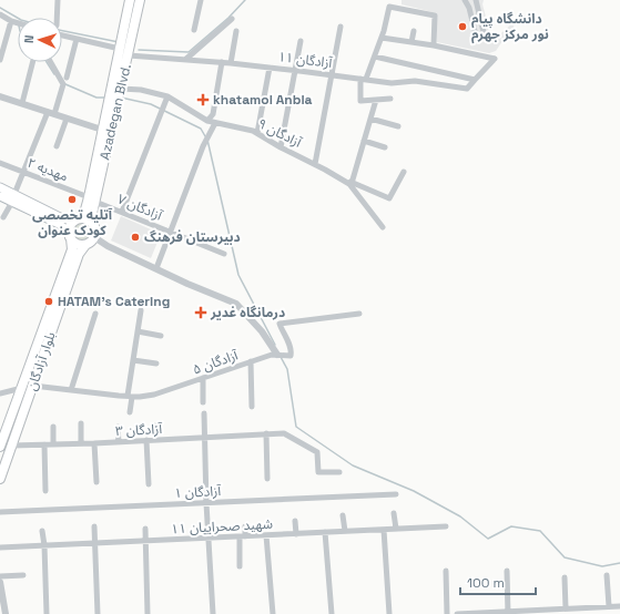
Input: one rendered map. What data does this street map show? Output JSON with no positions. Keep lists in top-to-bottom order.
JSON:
{
  "streets": {
    "main road": ["Azadegan Blvd.", "بلوار آزادگان"],
    "street": [
      "آزادگان ۱۱",
      "آزادگان ۹",
      "مهدیه ۲",
      "آزادگان ۷",
      "آزادگان ۵",
      "آزادگان ۳",
      "آزادگان ۱",
      "شهید صحراییان ۱۱"
    ]
  },
  "crossings": [
    ["آزادگان ۱۱", "Azadegan Blvd."],
    ["Azadegan Blvd.", "آزادگان ۹"],
    ["Azadegan Blvd.", "مهدیه ۲"],
    ["Azadegan Blvd.", "آزادگان ۷"],
    ["Azadegan Blvd.", "بلوار آزادگان"],
    ["مهدیه ۲", "آزادگان ۷"],
    ["بلوار آزادگان", "آزادگان ۵"],
    ["بلوار آزادگان", "آزادگان ۳"]
  ],
  "places": {
    "other": [
      "دانشگاه پیام نور مرکز جهرم",
      "آتلیه تخصصی کودک عنوان",
      "دبیرستان فرهنگ",
      "HATAM's Catering"
    ],
    "health": ["khatamol Anbia", "درمانگاه غدیر"]
  },
  "scale_bar": "100 m",
  "north": "left"
}
